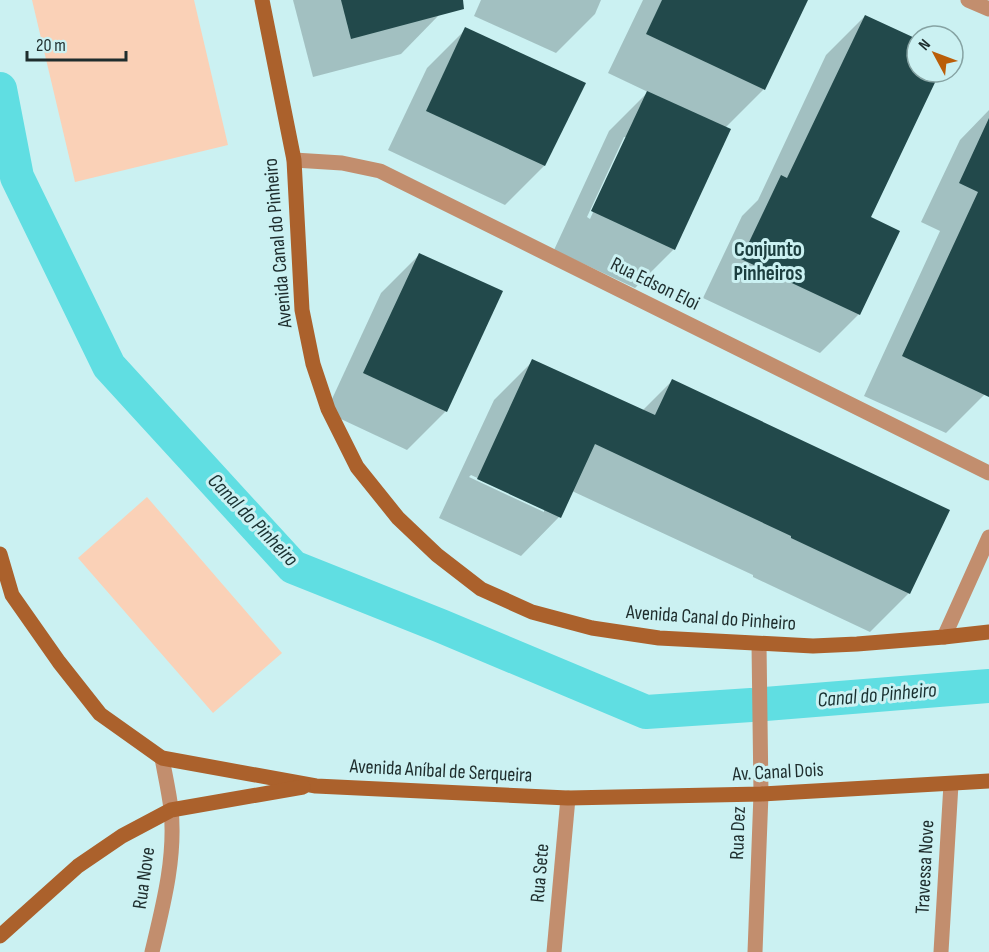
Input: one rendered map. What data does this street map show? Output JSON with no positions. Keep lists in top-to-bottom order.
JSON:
{
  "streets": {
    "street": [
      "Avenida Canal do Pinheiro",
      "Rua Edson Eloi",
      "Avenida Aníbal de Serqueira",
      "Av. Canal Dois",
      "Rua Dez",
      "Travessa Nove",
      "Rua Sete",
      "Rua Nove"
    ]
  },
  "crossings": [
    ["Avenida Canal do Pinheiro", "Rua Edson Eloi"],
    ["Avenida Canal do Pinheiro", "Rua Dez"],
    ["Avenida Aníbal de Serqueira", "Av. Canal Dois"],
    ["Avenida Aníbal de Serqueira", "Rua Sete"],
    ["Avenida Aníbal de Serqueira", "Rua Nove"],
    ["Av. Canal Dois", "Rua Dez"],
    ["Av. Canal Dois", "Travessa Nove"],
    ["Av. Canal Dois", "Rua Sete"]
  ],
  "districts": ["Conjunto Pinheiros"],
  "water": ["Canal do Pinheiro"],
  "scale_bar": "20 m",
  "north": "top left"
}
